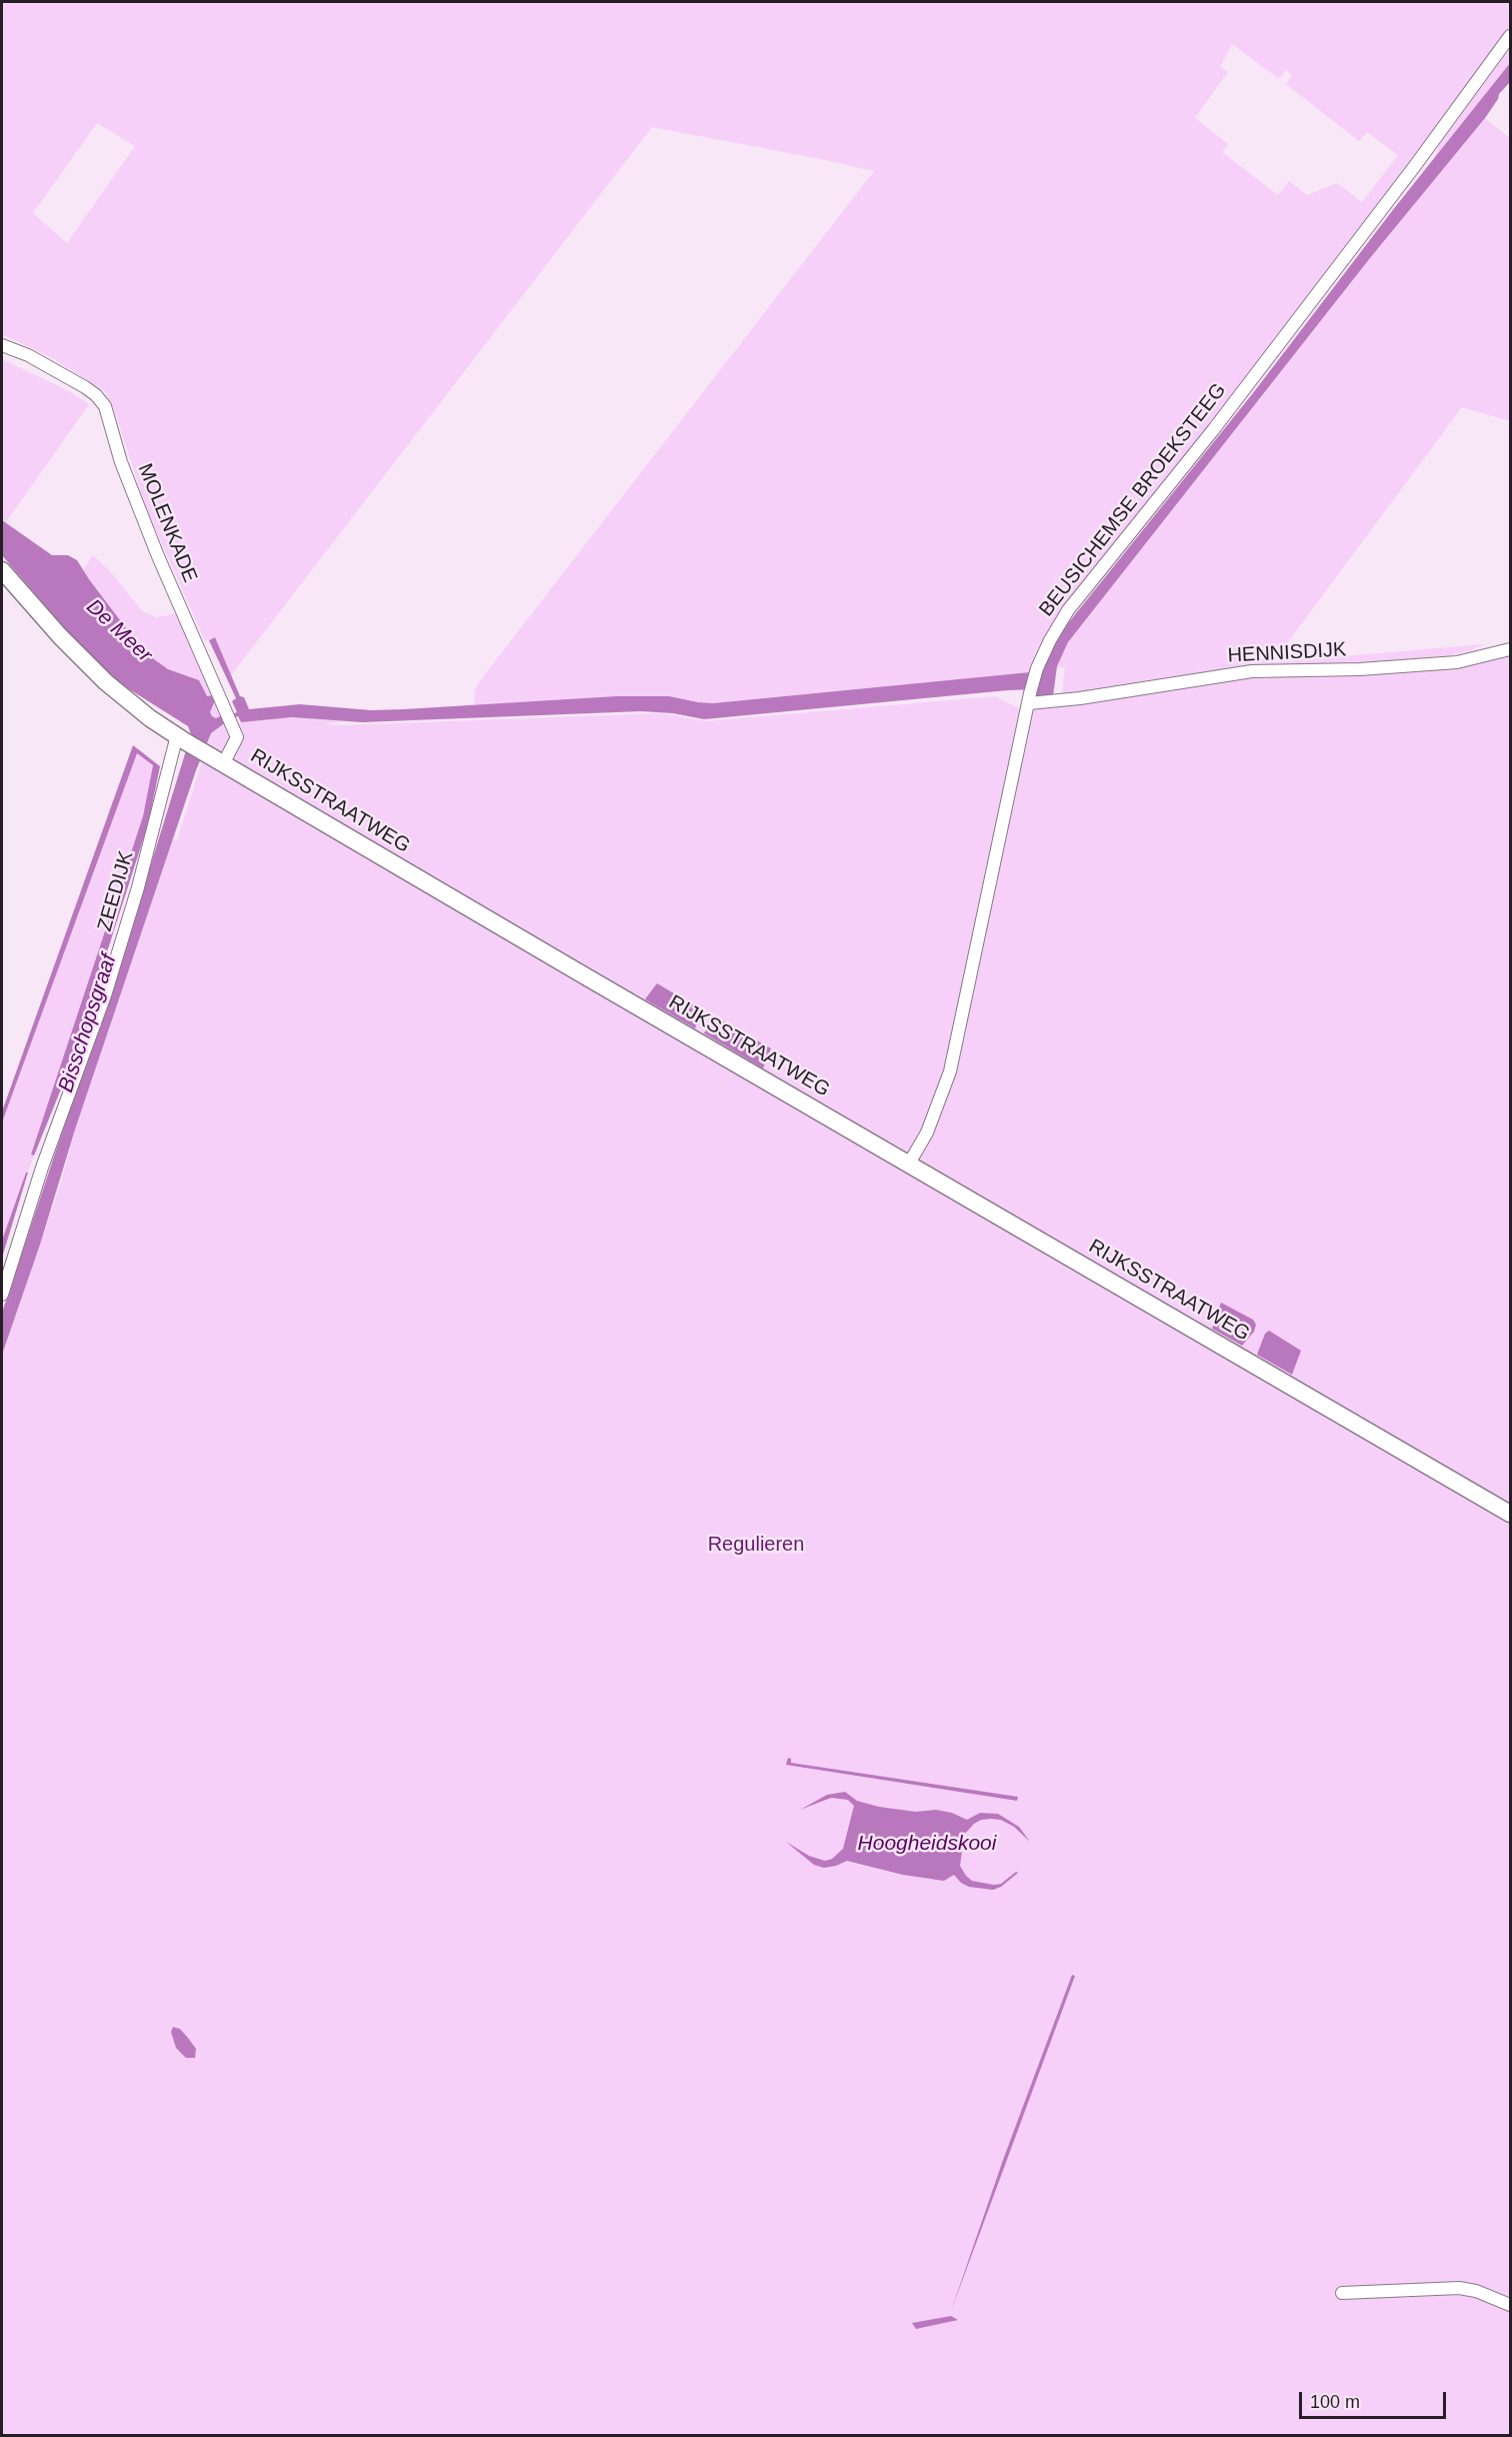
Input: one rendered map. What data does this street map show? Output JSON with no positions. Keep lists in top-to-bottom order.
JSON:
{
  "streets": {
    "main road": ["RIJKSSTRAATWEG"],
    "street": [
      "BEUSICHEMSE BROEKSTEEG",
      "MOLENKADE",
      "HENNISDIJK",
      "ZEEDIJK"
    ]
  },
  "crossings": [
    ["BEUSICHEMSE BROEKSTEEG", "HENNISDIJK"],
    ["BEUSICHEMSE BROEKSTEEG", "RIJKSSTRAATWEG"],
    ["MOLENKADE", "RIJKSSTRAATWEG"],
    ["RIJKSSTRAATWEG", "ZEEDIJK"]
  ],
  "water": ["De Meer", "Bisschopsgraaf", "Hoogheidskooi"],
  "parks": ["Regulieren"],
  "scale_bar": "100 m"
}
